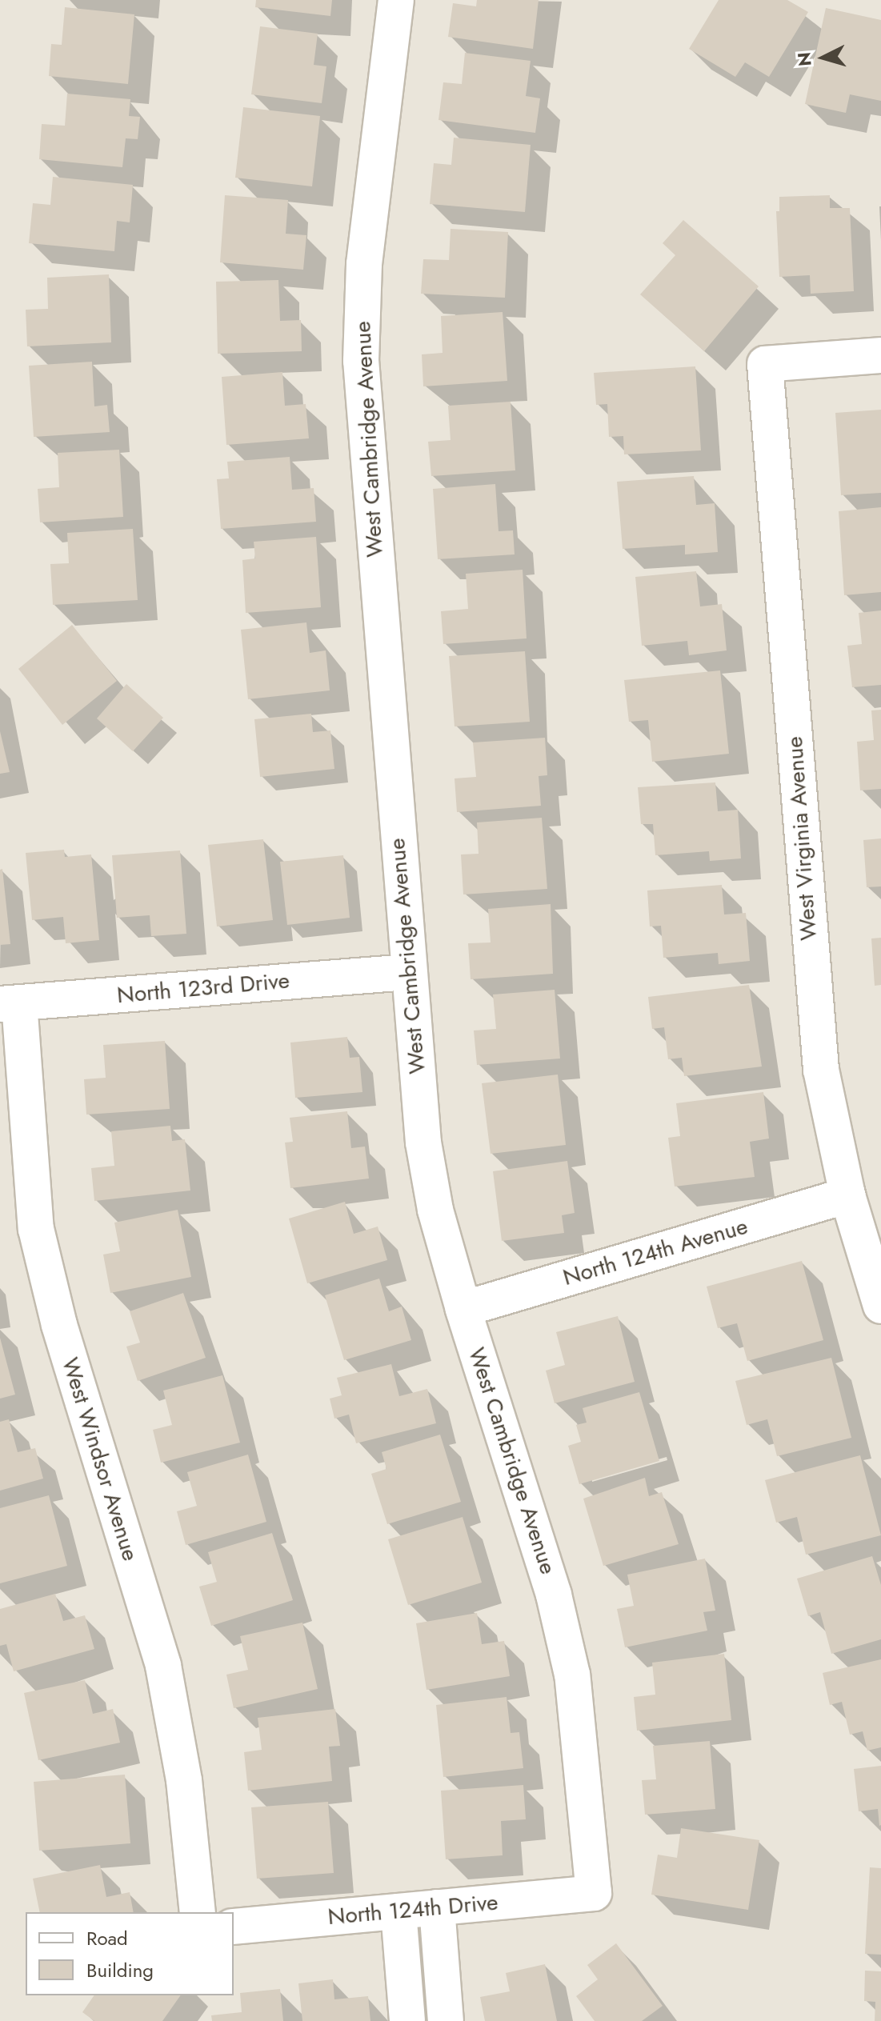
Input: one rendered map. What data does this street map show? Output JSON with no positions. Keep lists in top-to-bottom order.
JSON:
{
  "streets": {
    "street": [
      "West Cambridge Avenue",
      "West Virginia Avenue",
      "North 123rd Drive",
      "North 124th Avenue",
      "West Windsor Avenue",
      "North 124th Drive"
    ]
  },
  "crossings": [
    ["West Cambridge Avenue", "North 123rd Drive"],
    ["West Cambridge Avenue", "North 124th Avenue"],
    ["West Cambridge Avenue", "North 124th Drive"],
    ["West Virginia Avenue", "North 124th Avenue"],
    ["North 123rd Drive", "West Windsor Avenue"]
  ],
  "legend": ["Road", "Building"],
  "north": "left"
}
